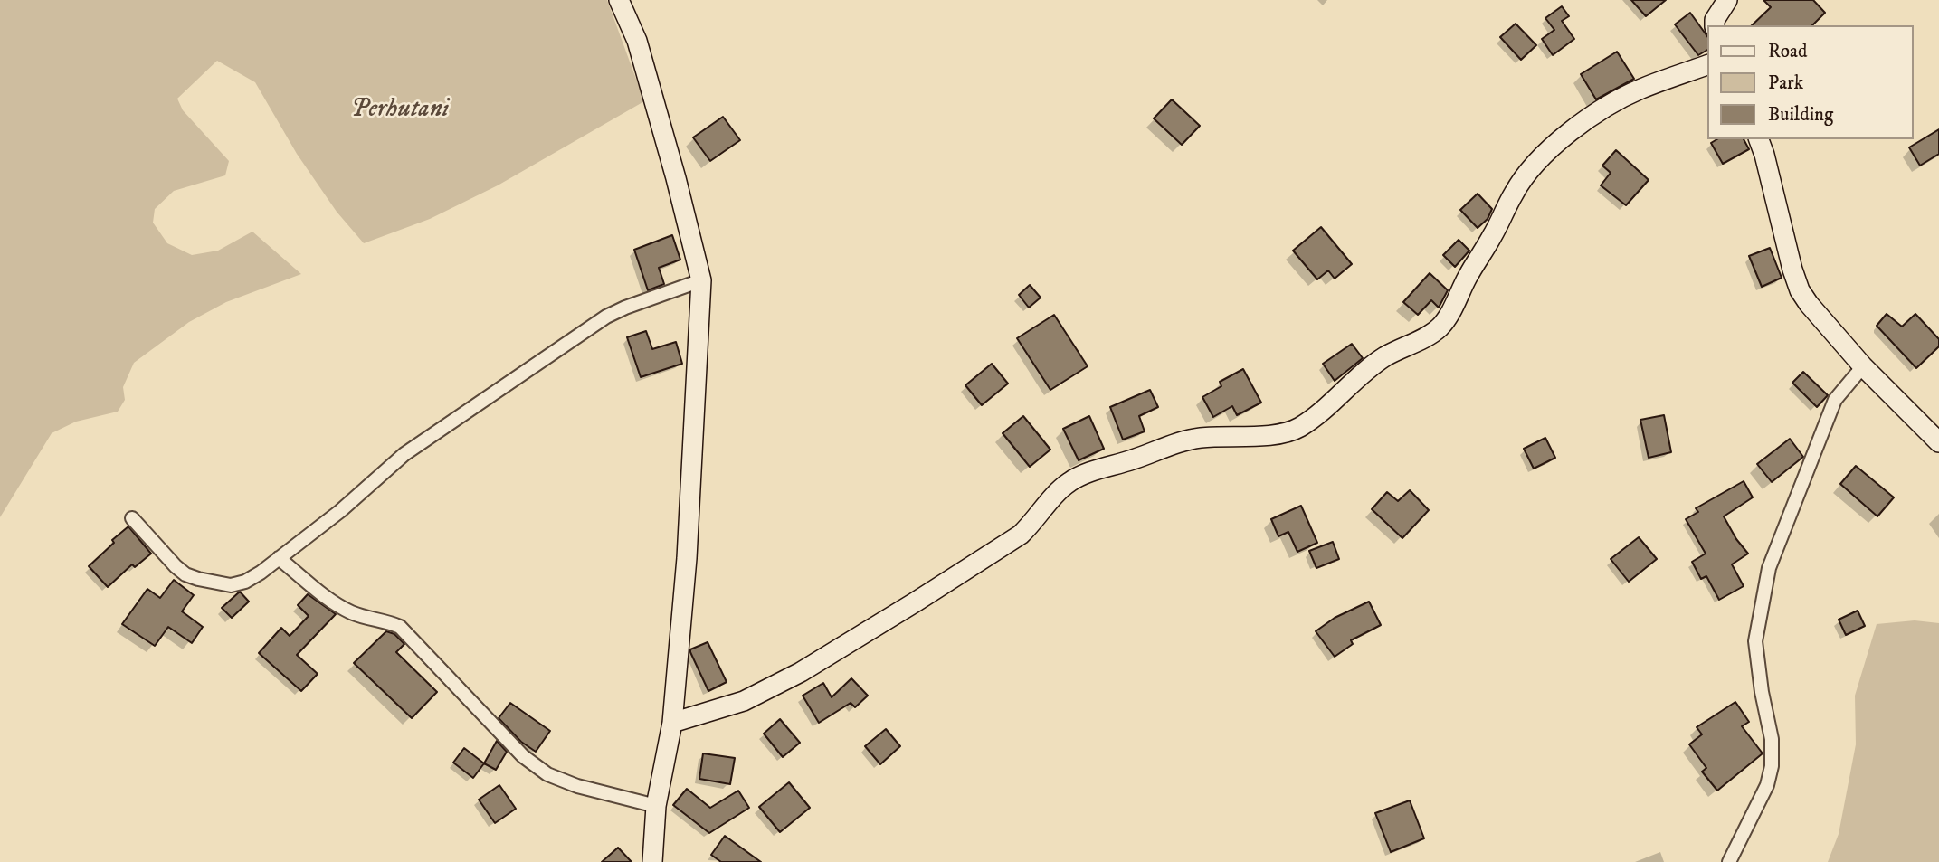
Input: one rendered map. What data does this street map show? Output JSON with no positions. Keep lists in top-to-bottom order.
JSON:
{
  "parks": ["Perhutani"],
  "legend": ["Road", "Park", "Building"]
}
